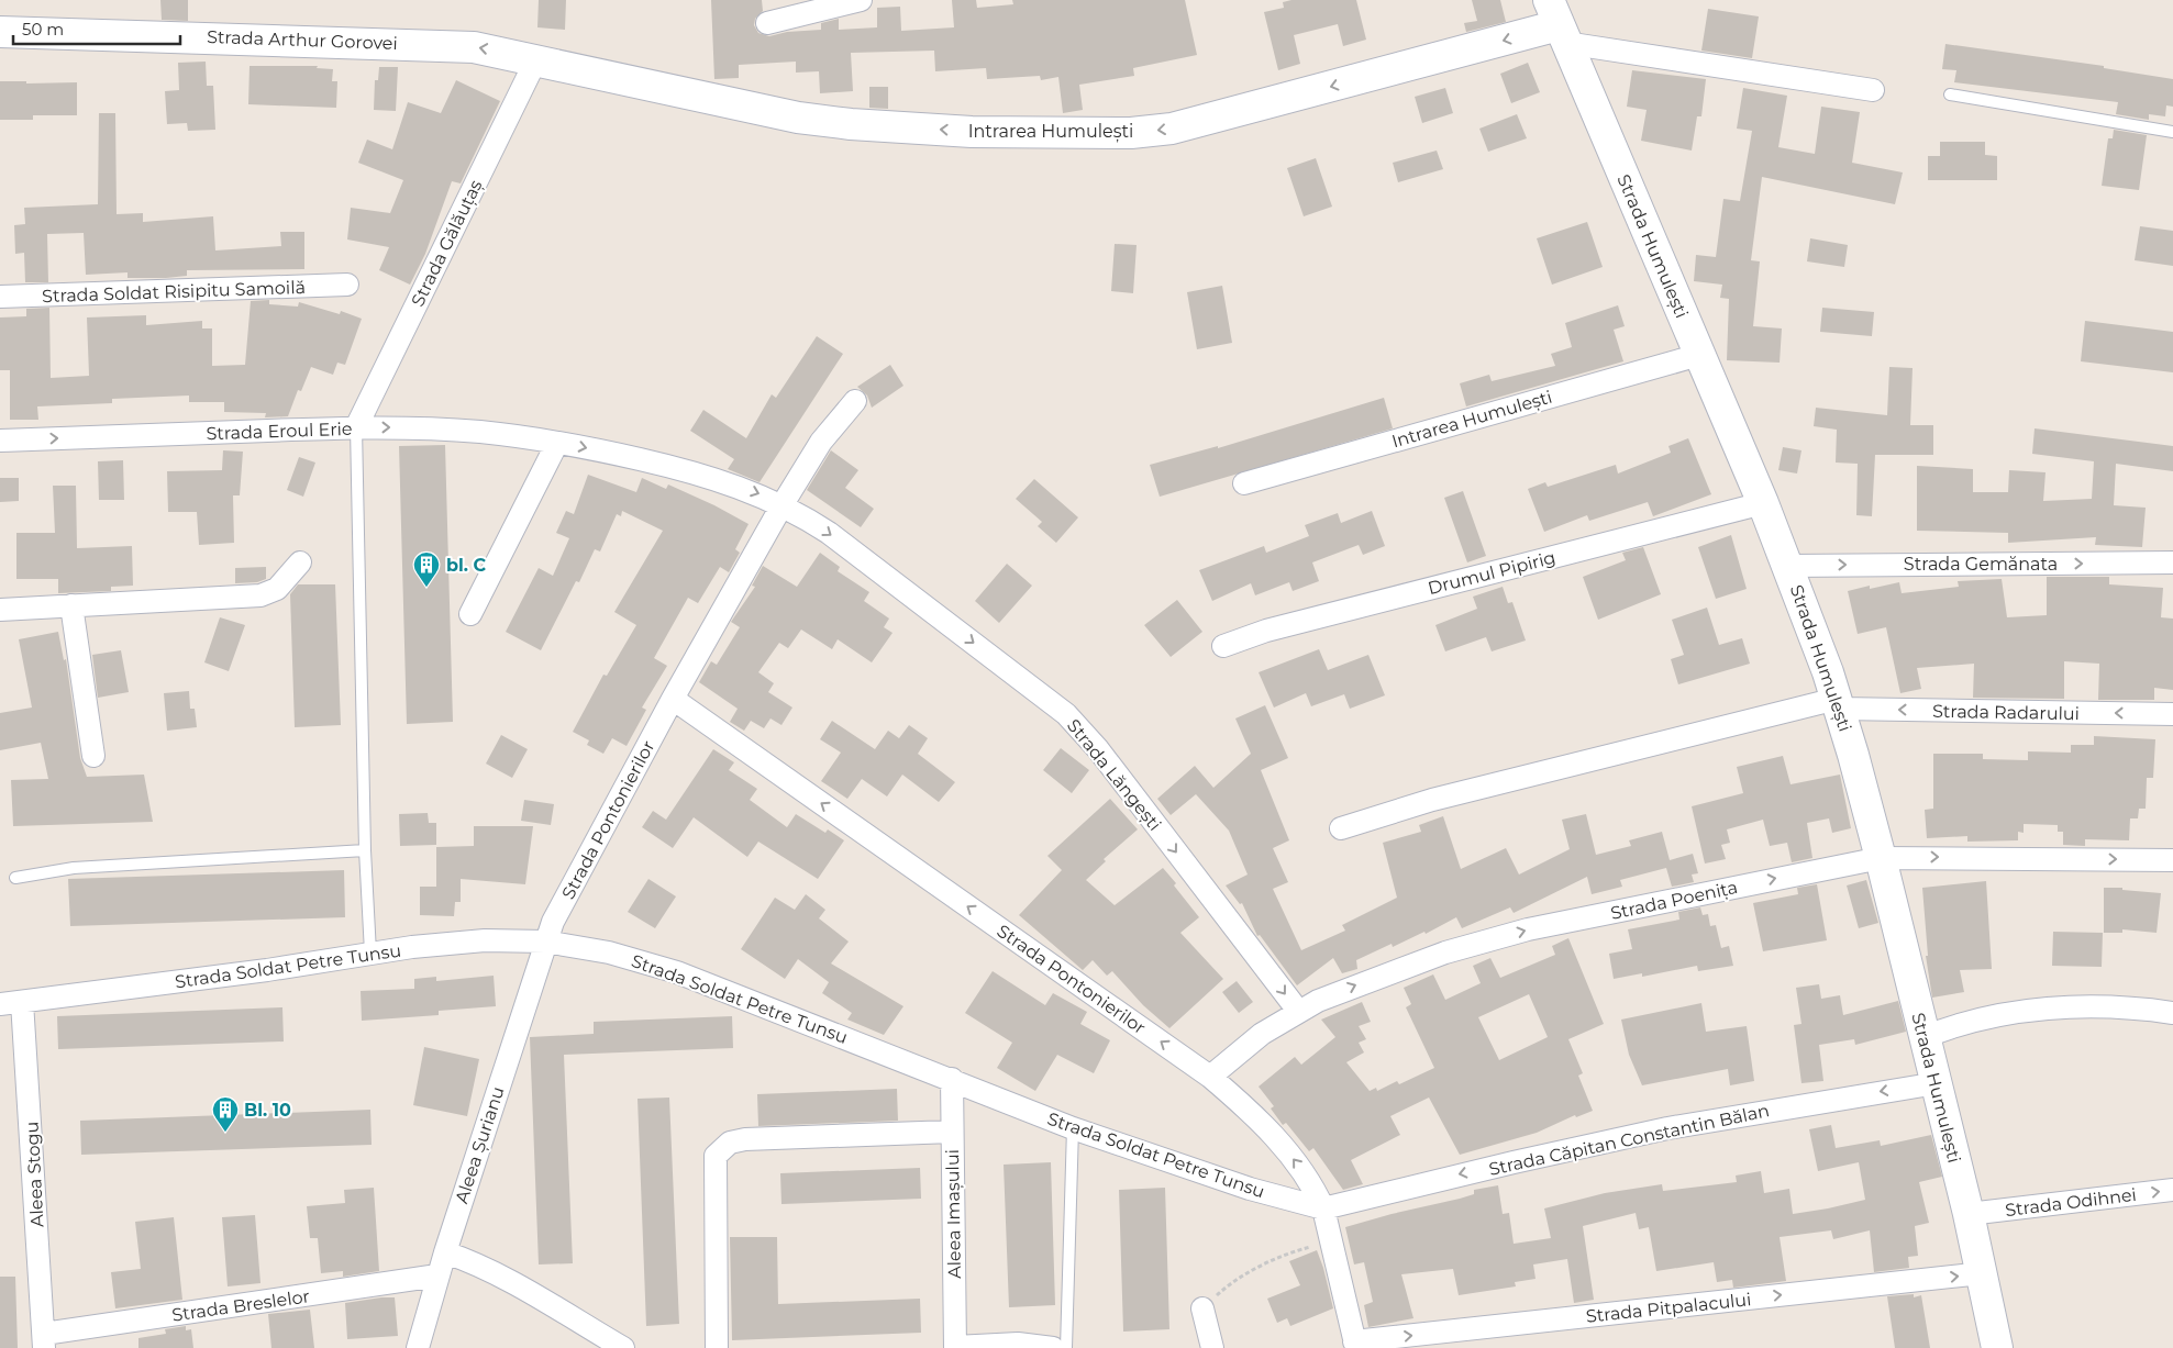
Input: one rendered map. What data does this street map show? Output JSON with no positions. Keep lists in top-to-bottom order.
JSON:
{
  "streets": {
    "street": [
      "Strada Arthur Gorovei",
      "Intrarea Humulești",
      "Strada Gălăuțaș",
      "Strada Humulești",
      "Strada Soldat Risipitu Samoilă",
      "Strada Eroul Erie",
      "Strada Gemănata",
      "Drumul Pipirig",
      "Strada Radarului",
      "Strada Lăngești",
      "Strada Pontonierilor",
      "Strada Poenița",
      "Strada Soldat Petre Tunsu",
      "Strada Căpitan Constantin Bălan",
      "Aleea Șurianu",
      "Aleea Stogu",
      "Strada Odihnei",
      "Aleea Imașului",
      "Strada Breslelor",
      "Strada Pitpalacului"
    ]
  },
  "crossings": [
    ["Strada Arthur Gorovei", "Intrarea Humulești"],
    ["Strada Arthur Gorovei", "Strada Gălăuțaș"],
    ["Intrarea Humulești", "Strada Gălăuțaș"],
    ["Intrarea Humulești", "Strada Humulești"],
    ["Strada Gălăuțaș", "Strada Eroul Erie"],
    ["Strada Humulești", "Strada Gemănata"],
    ["Strada Humulești", "Drumul Pipirig"],
    ["Strada Humulești", "Strada Radarului"],
    ["Strada Humulești", "Strada Poenița"],
    ["Strada Humulești", "Strada Căpitan Constantin Bălan"],
    ["Strada Humulești", "Strada Odihnei"],
    ["Strada Humulești", "Strada Pitpalacului"],
    ["Strada Eroul Erie", "Strada Lăngești"],
    ["Strada Eroul Erie", "Strada Pontonierilor"],
    ["Strada Lăngești", "Strada Pontonierilor"],
    ["Strada Lăngești", "Strada Poenița"],
    ["Strada Pontonierilor", "Strada Poenița"],
    ["Strada Pontonierilor", "Strada Soldat Petre Tunsu"],
    ["Strada Pontonierilor", "Strada Căpitan Constantin Bălan"],
    ["Strada Pontonierilor", "Aleea Șurianu"],
    ["Strada Pontonierilor", "Strada Pitpalacului"],
    ["Strada Soldat Petre Tunsu", "Strada Căpitan Constantin Bălan"],
    ["Strada Soldat Petre Tunsu", "Aleea Șurianu"],
    ["Strada Soldat Petre Tunsu", "Aleea Stogu"],
    ["Strada Soldat Petre Tunsu", "Aleea Imașului"],
    ["Aleea Șurianu", "Strada Breslelor"],
    ["Aleea Stogu", "Strada Breslelor"]
  ],
  "one_way": [
    "Strada Arthur Gorovei",
    "Intrarea Humulești",
    "Strada Gemănata",
    "Strada Radarului",
    "Strada Lăngești",
    "Strada Pontonierilor",
    "Strada Poenița",
    "Strada Căpitan Constantin Bălan",
    "Strada Pitpalacului"
  ],
  "places": {
    "building": ["bl. C", "Bl. 10"]
  },
  "scale_bar": "50 m"
}
